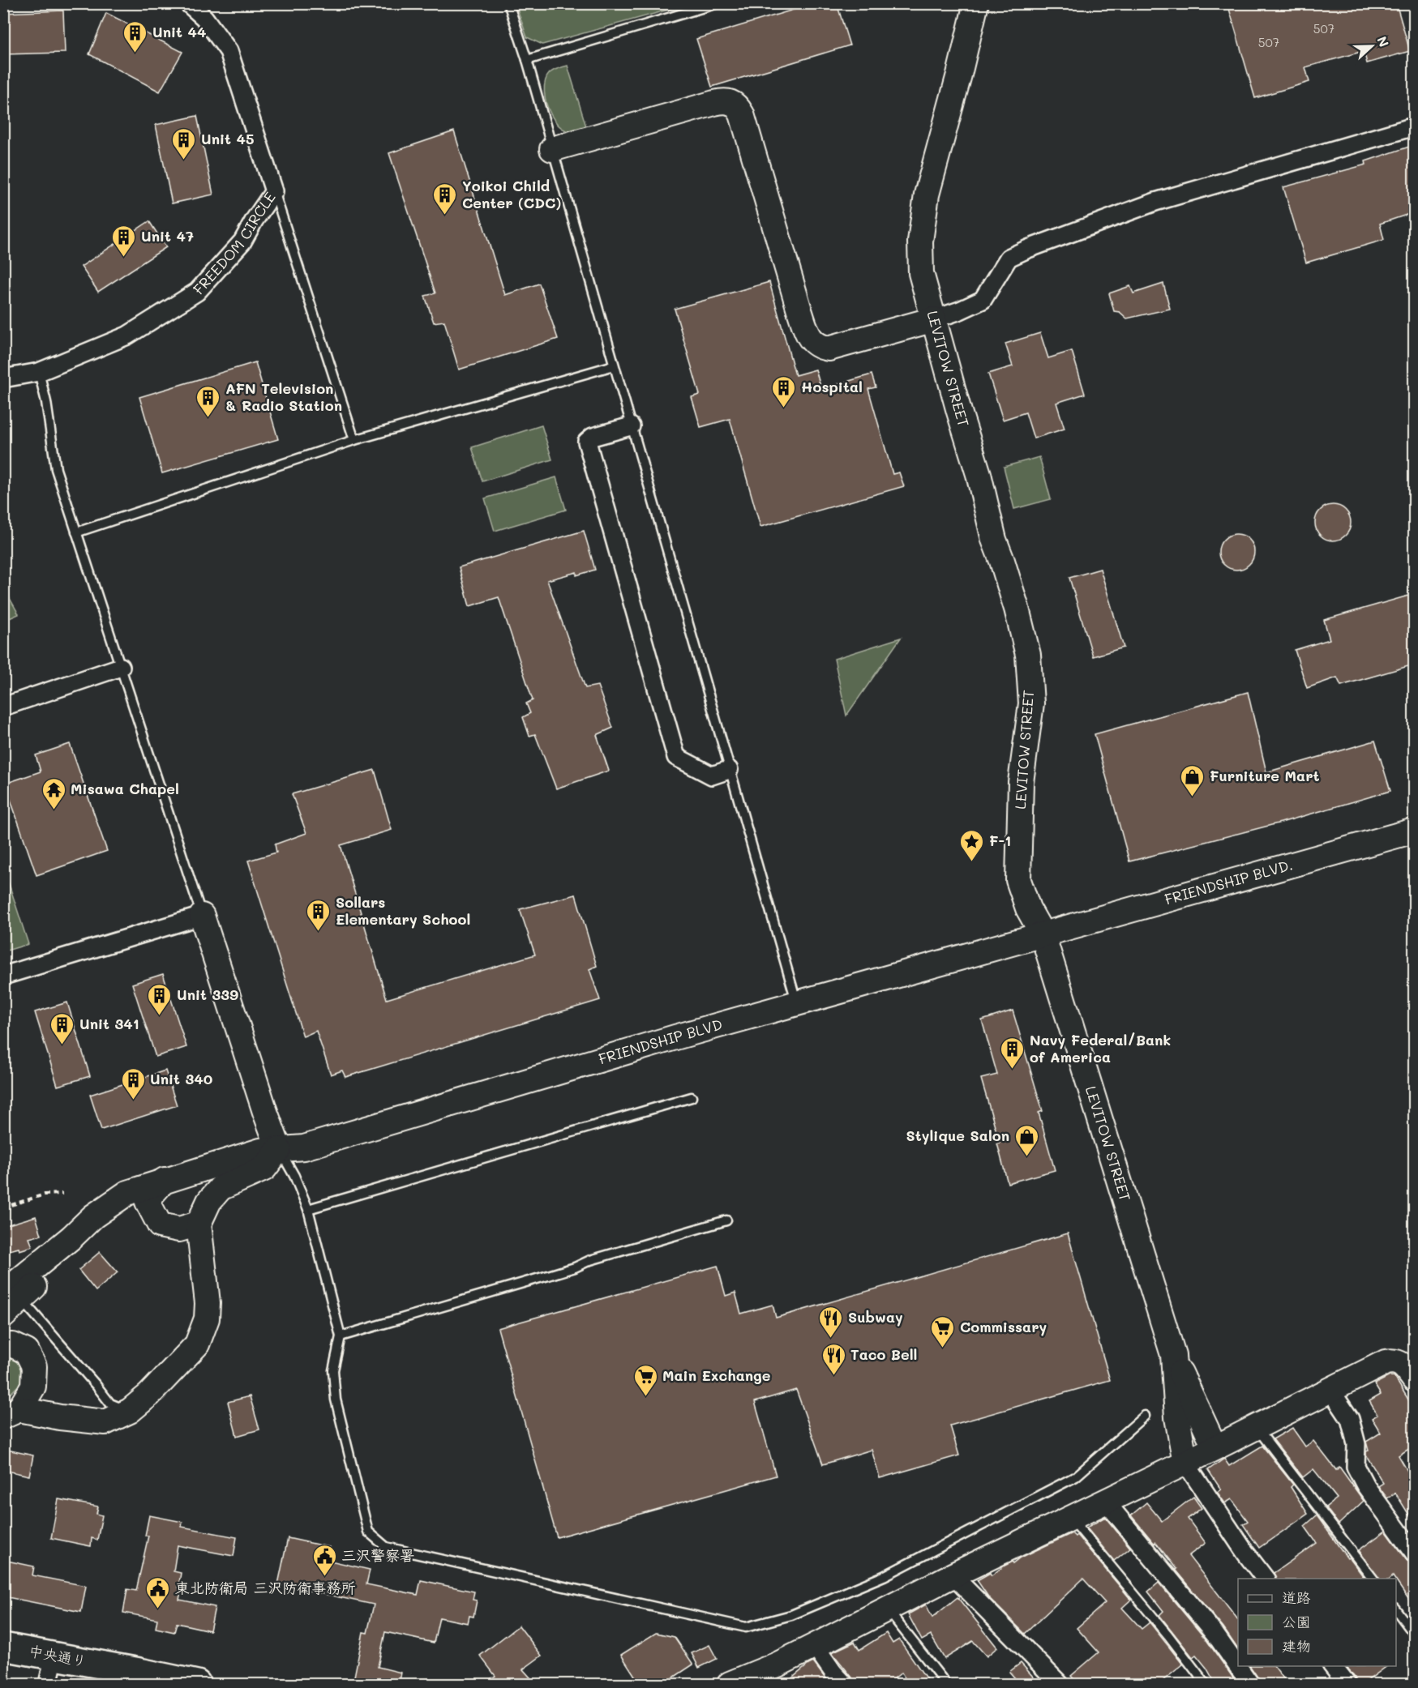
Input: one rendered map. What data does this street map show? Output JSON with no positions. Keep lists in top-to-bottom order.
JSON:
{
  "streets": {
    "main road": ["中央通り"],
    "street": [
      "FREEDOM CIRCLE",
      "LEVITOW STREET",
      "FRIENDSHIP BLVD.",
      "FRIENDSHIP BLVD"
    ]
  },
  "crossings": [
    ["LEVITOW STREET", "FRIENDSHIP BLVD."],
    ["LEVITOW STREET", "FRIENDSHIP BLVD"],
    ["FRIENDSHIP BLVD.", "FRIENDSHIP BLVD"]
  ],
  "places": {
    "building": [
      "Unit 44",
      "Unit 45",
      "Yoikoi Child Center (CDC)",
      "Unit 47",
      "Hospital",
      "AFN Television & Radio Station",
      "Sollars Elementary School",
      "Unit 339",
      "Unit 341",
      "Navy Federal/Bank of America",
      "Unit 340"
    ],
    "shop": ["Furniture Mart", "Stylique Salon"],
    "temple": ["Misawa Chapel"],
    "place": ["F-1"],
    "restaurant": ["Subway", "Taco Bell"],
    "supermarket": ["Commissary", "Main Exchange"],
    "public building": ["三沢警察署", "東北防衛局 三沢防衛事務所"]
  },
  "house_numbers": ["507", "507"],
  "legend": ["道路", "公園", "建物"],
  "north": "right"
}
